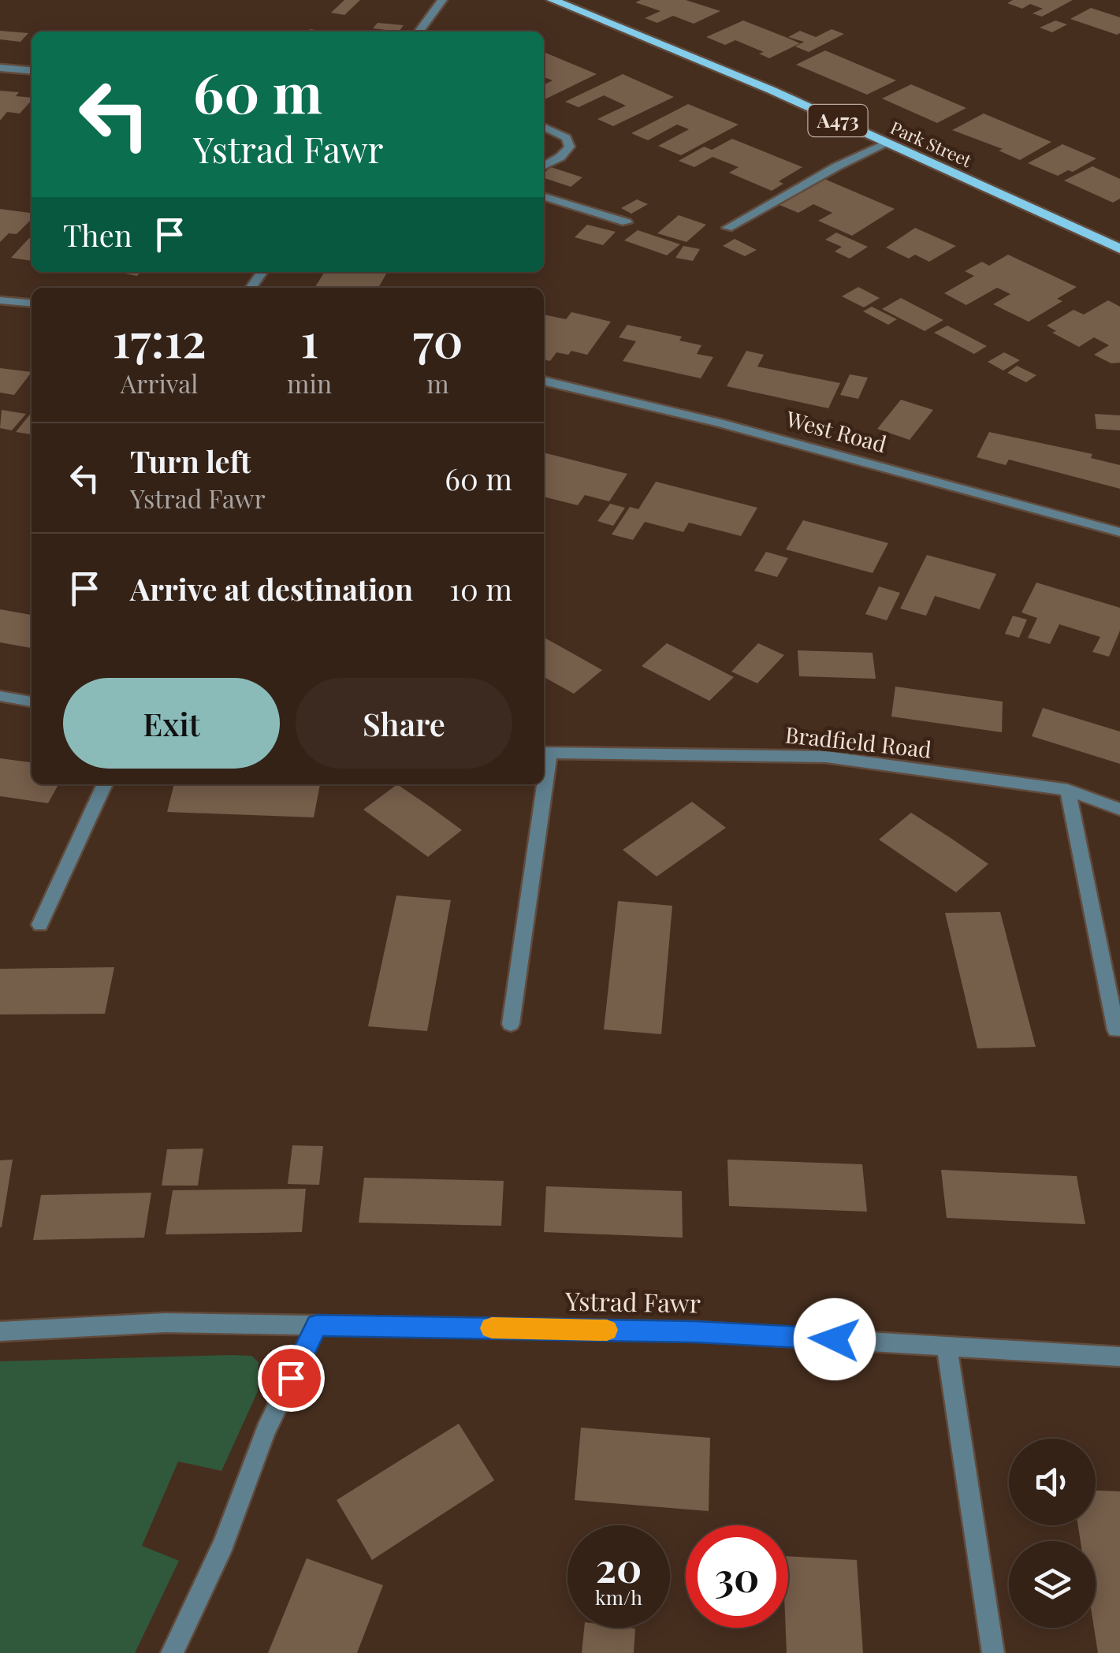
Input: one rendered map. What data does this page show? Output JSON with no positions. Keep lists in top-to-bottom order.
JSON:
{
  "streets": {
    "main road": ["A473", "Park Street"],
    "street": ["West Road", "Bradfield Road", "Ystrad Fawr"]
  },
  "page": {
    "turn": ["60 m", "Ystrad Fawr"],
    "then": "Then",
    "eta": [
      "17:12",
      "Arrival",
      "1",
      "min",
      "70",
      "m"
    ],
    "list": [
      {
        "name": "Turn left",
        "note": "Ystrad Fawr",
        "value": "60 m"
      },
      {
        "name": "Arrive at destination",
        "value": "10 m"
      }
    ],
    "buttons": ["Exit", "Share"],
    "speed": "20 km/h",
    "limit": "30"
  }
}
